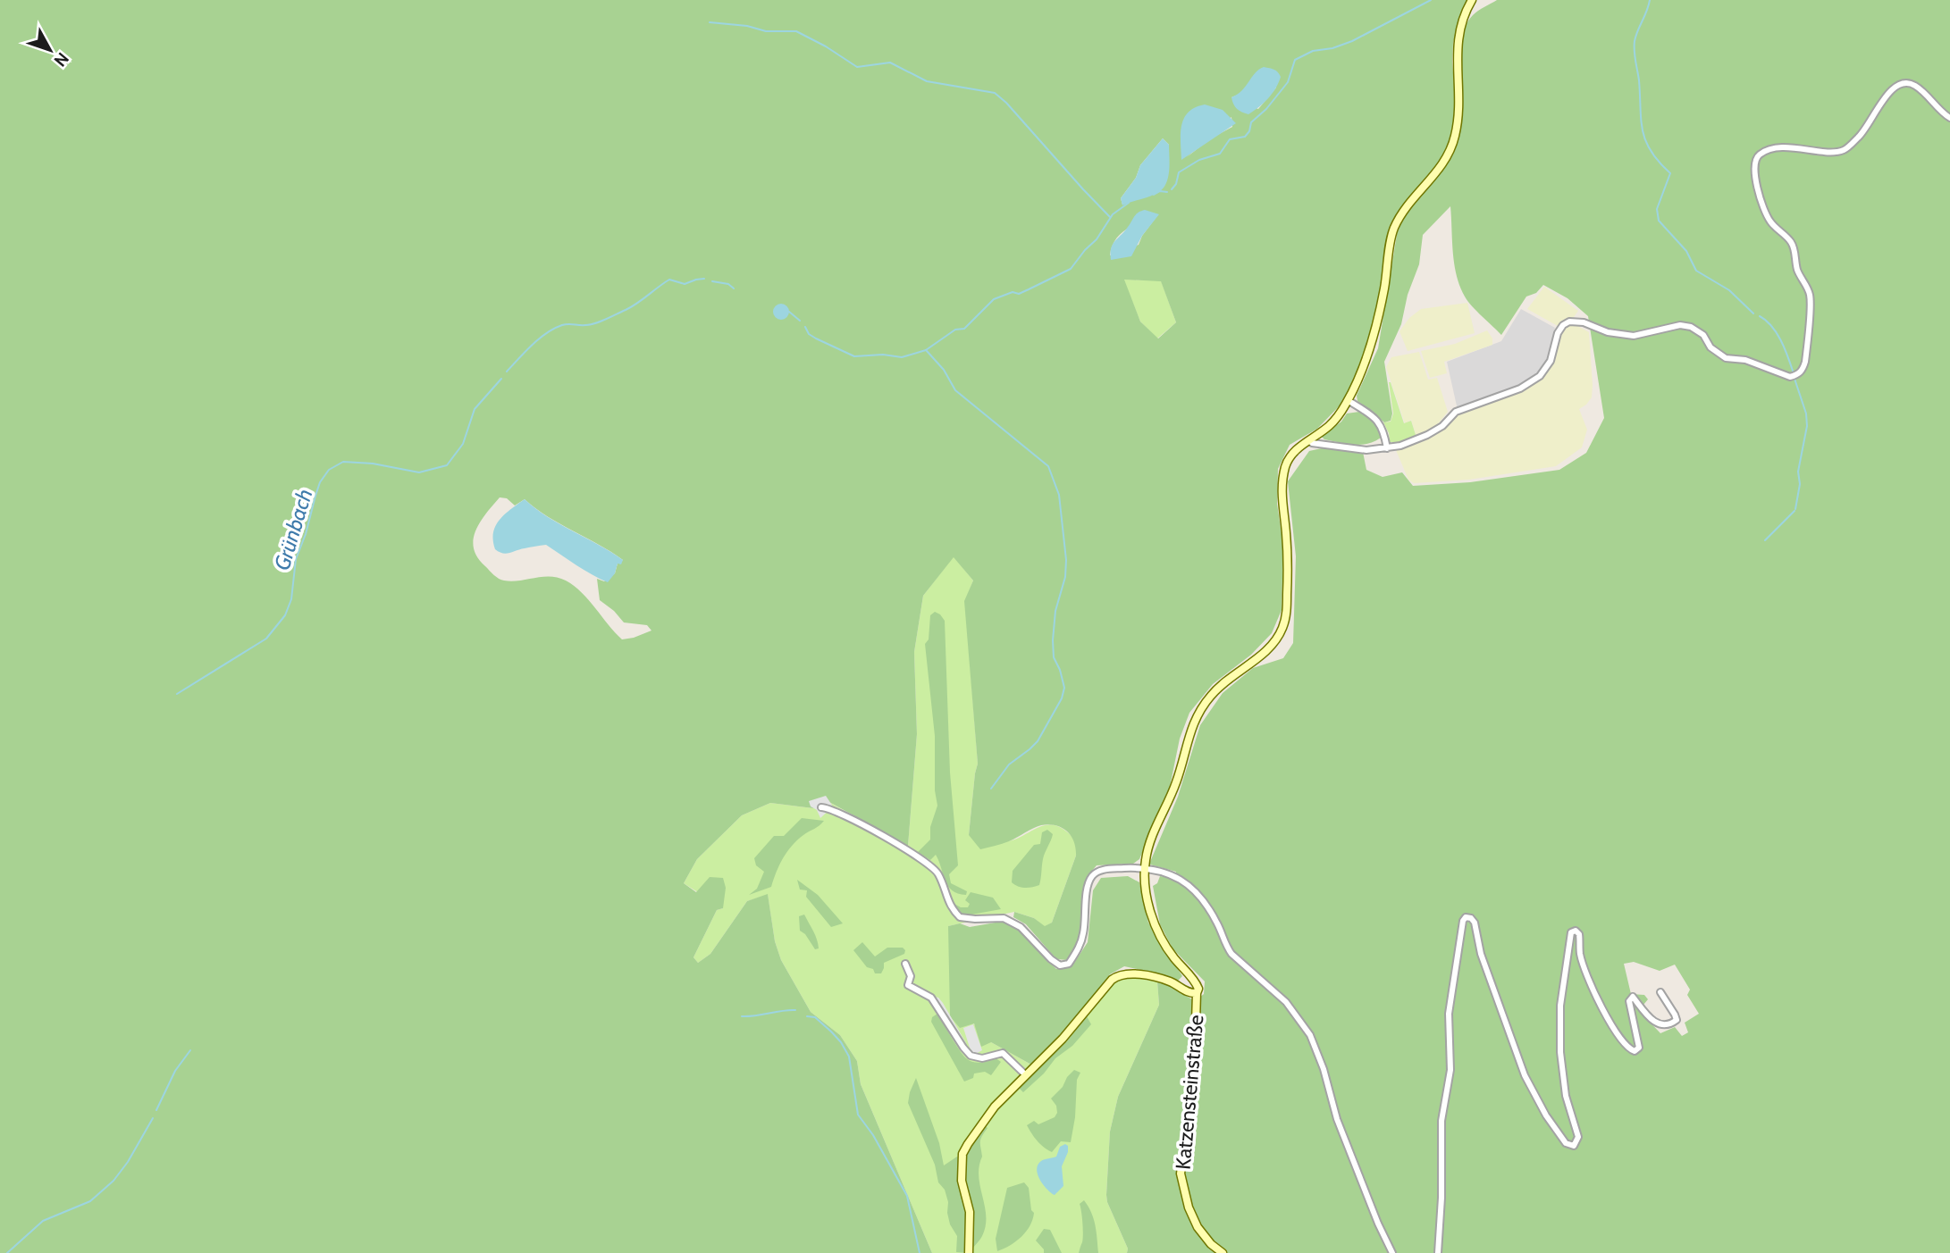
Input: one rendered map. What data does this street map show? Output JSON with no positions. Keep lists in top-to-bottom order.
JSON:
{
  "streets": {
    "main road": ["Katzensteinstraße"]
  },
  "water": ["Grünbach"],
  "north": "bottom right"
}
